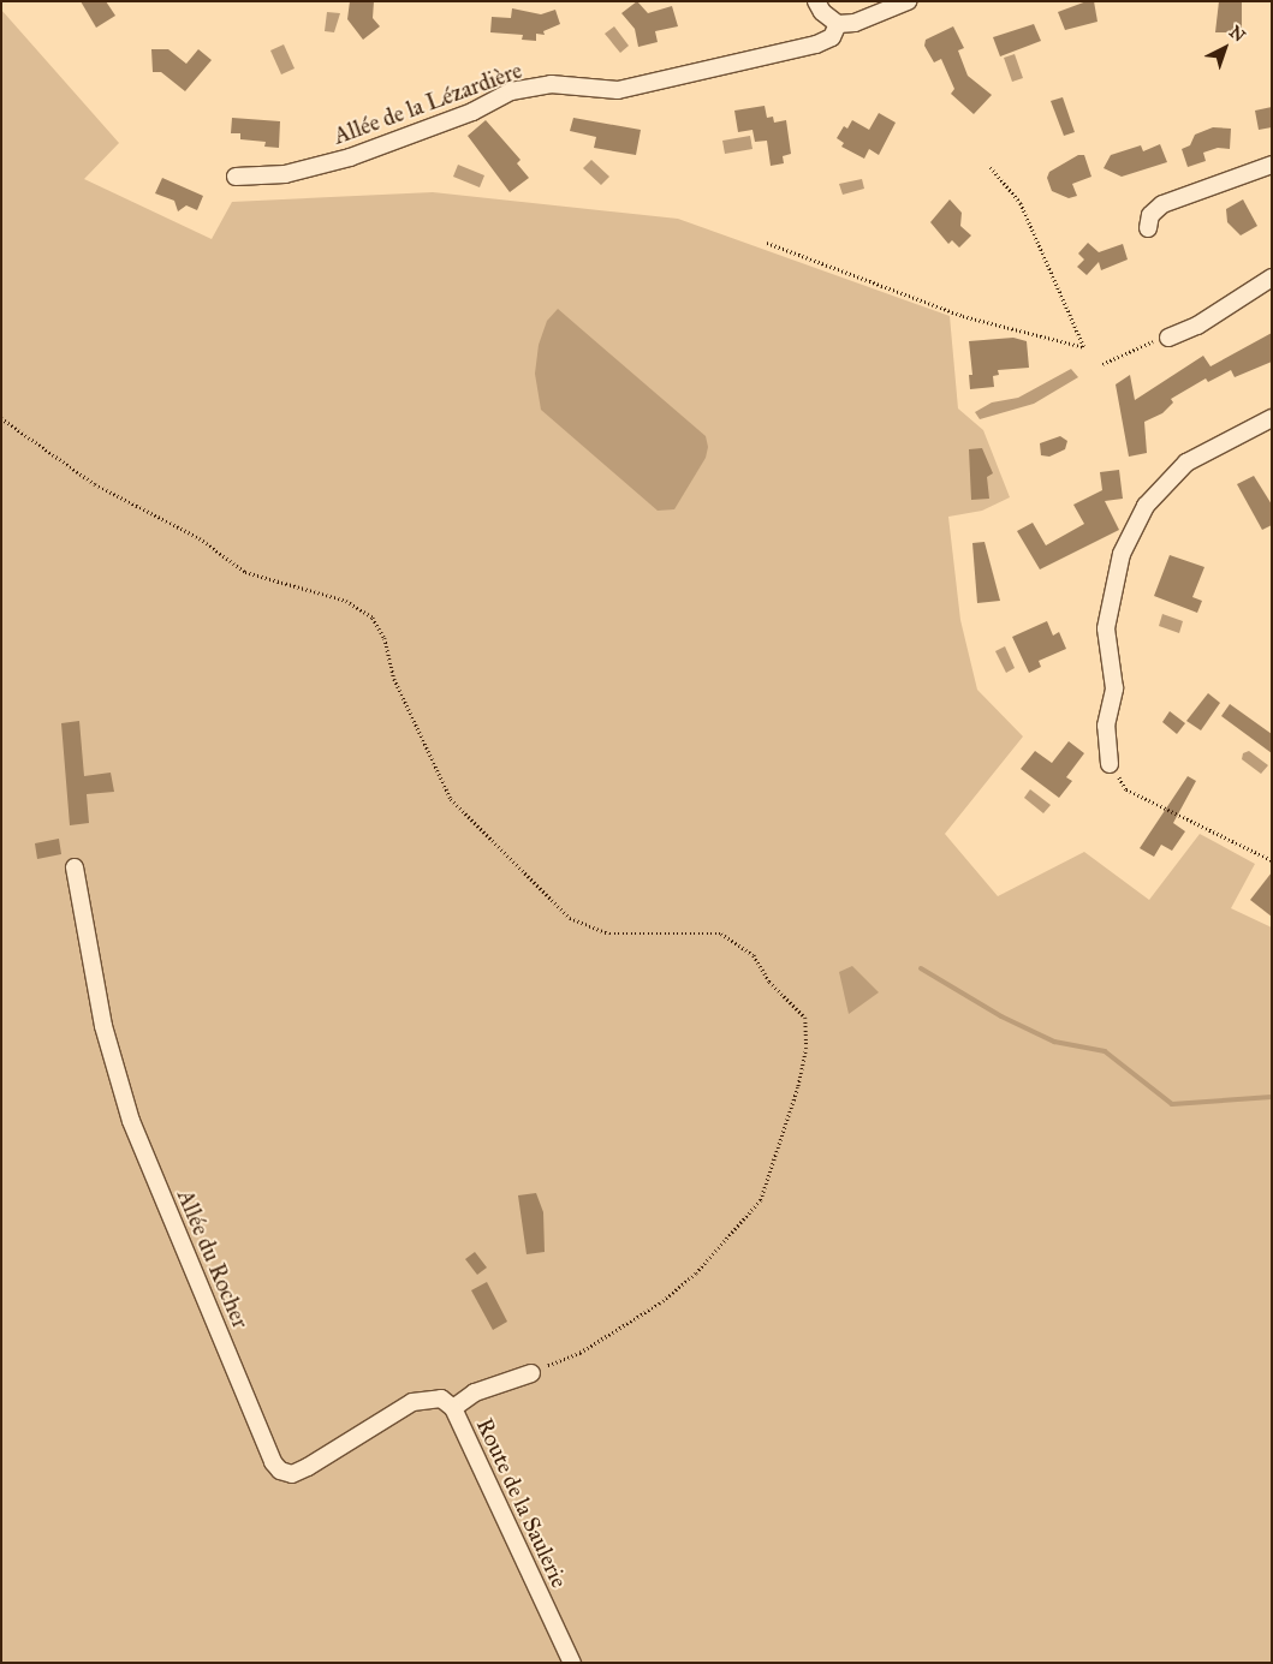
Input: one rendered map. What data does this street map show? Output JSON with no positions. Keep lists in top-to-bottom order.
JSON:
{
  "streets": {
    "street": ["Allée de la Lézardière", "Allée du Rocher", "Route de la Saulerie"]
  },
  "crossings": [
    ["Allée du Rocher", "Route de la Saulerie"]
  ],
  "north": "top right"
}
